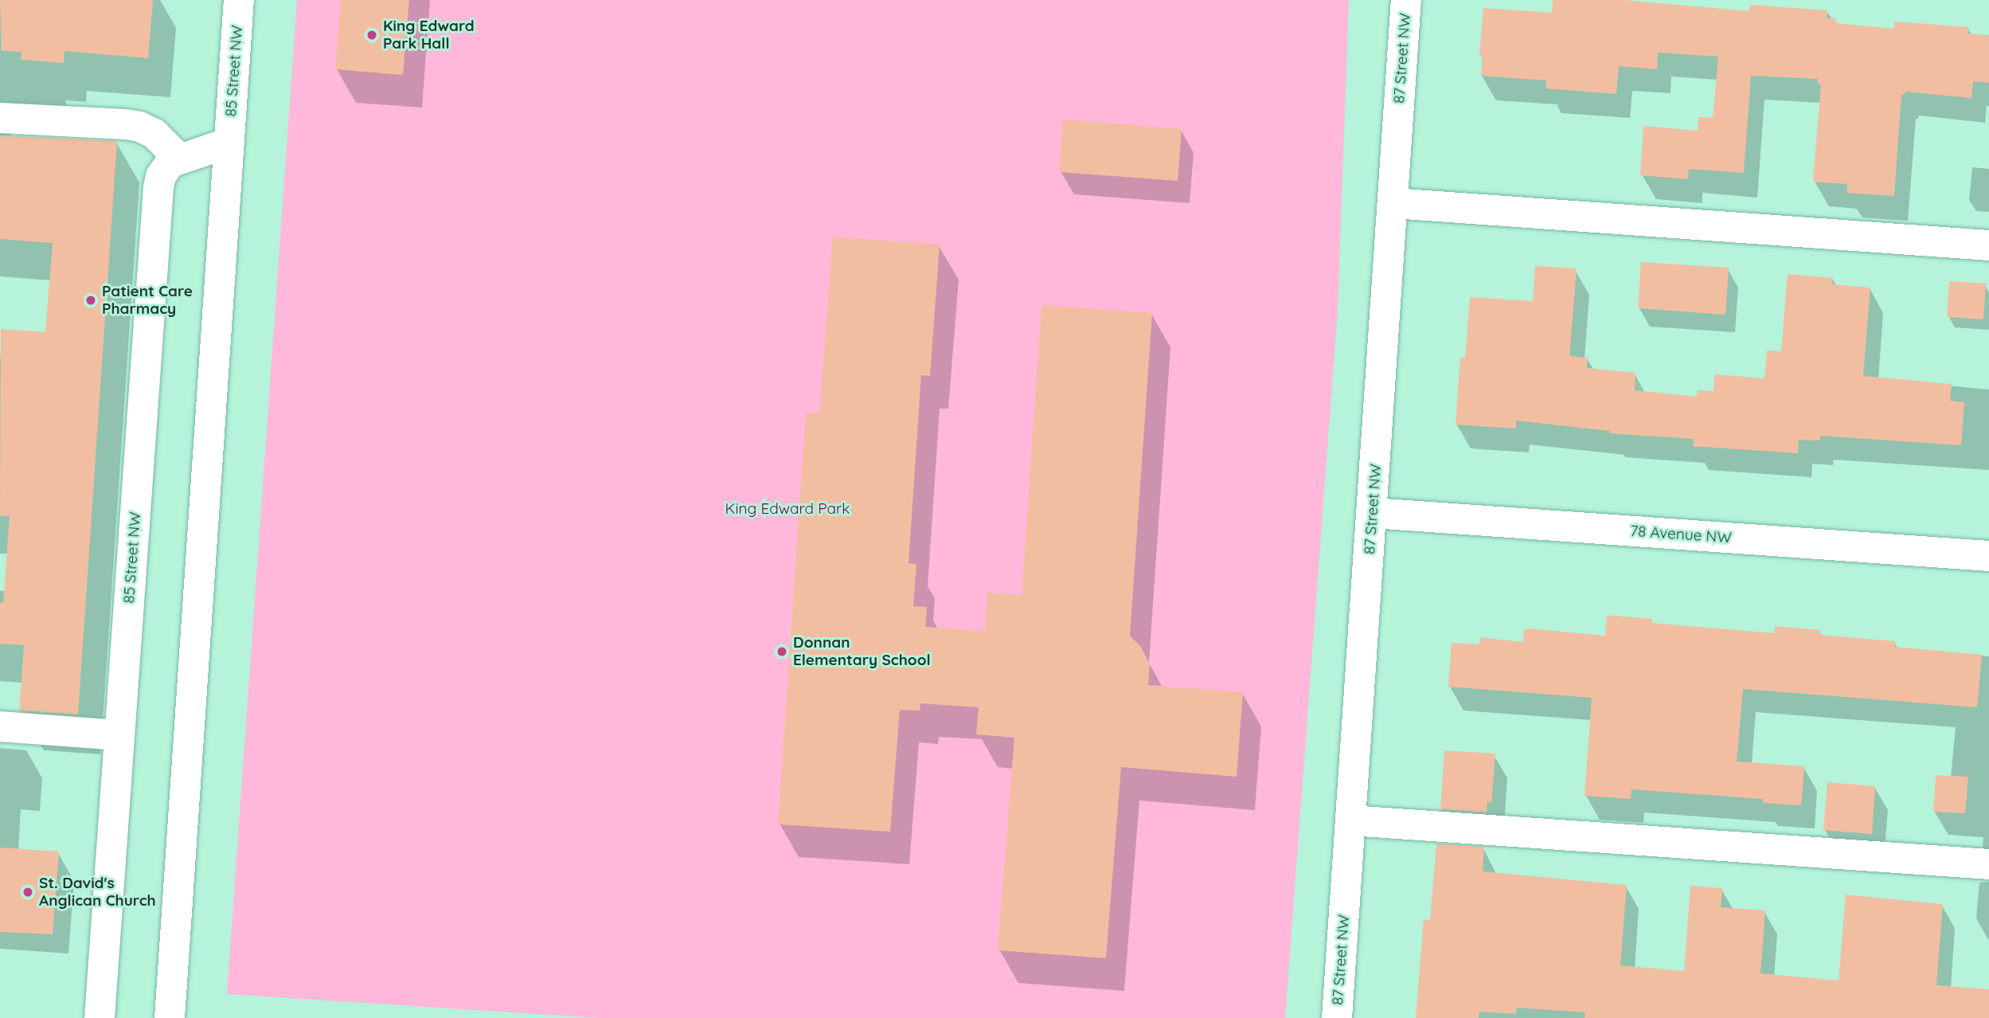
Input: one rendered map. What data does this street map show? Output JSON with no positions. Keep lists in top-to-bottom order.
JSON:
{
  "streets": {
    "street": ["87 Street NW", "85 Street NW", "78 Avenue NW"]
  },
  "crossings": [
    ["87 Street NW", "78 Avenue NW"]
  ],
  "parks": ["King Edward Park"],
  "places": [
    "King Edward Park Hall",
    "Patient Care Pharmacy",
    "Donnan Elementary School",
    "St. David's Anglican Church"
  ]
}
